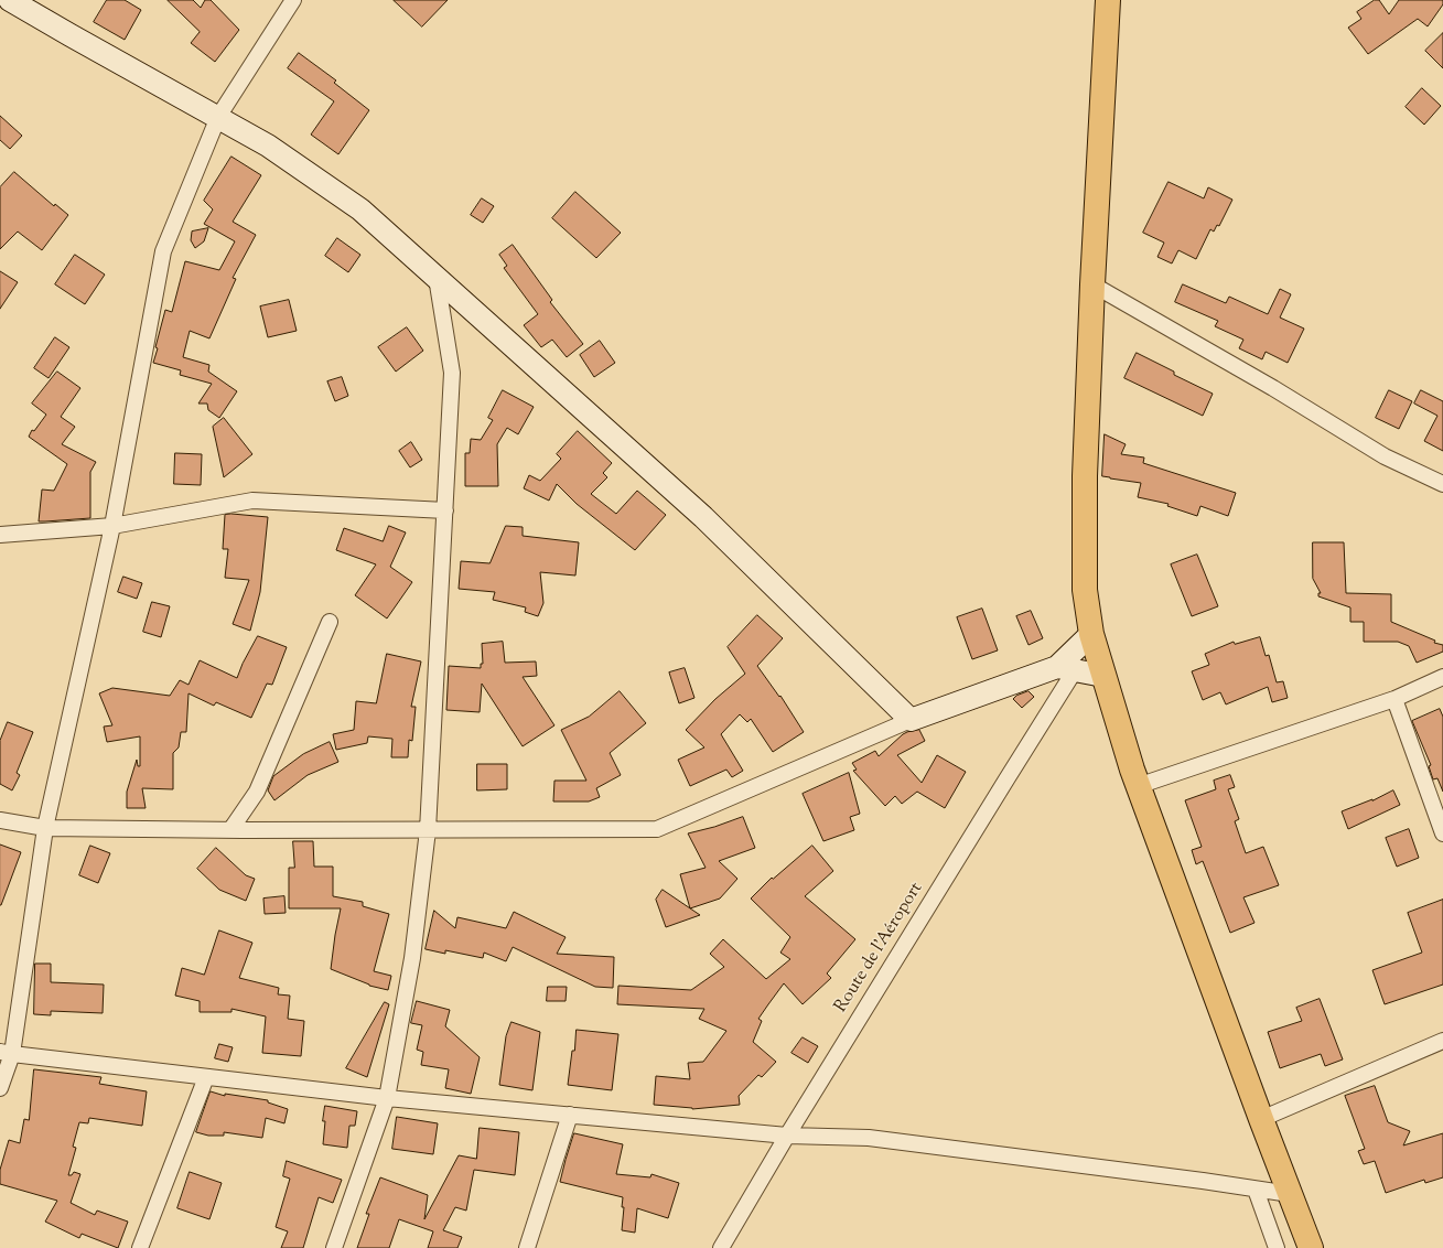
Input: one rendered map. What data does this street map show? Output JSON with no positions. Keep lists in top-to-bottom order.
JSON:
{
  "streets": {
    "street": ["Route de l'Aéroport"]
  }
}
